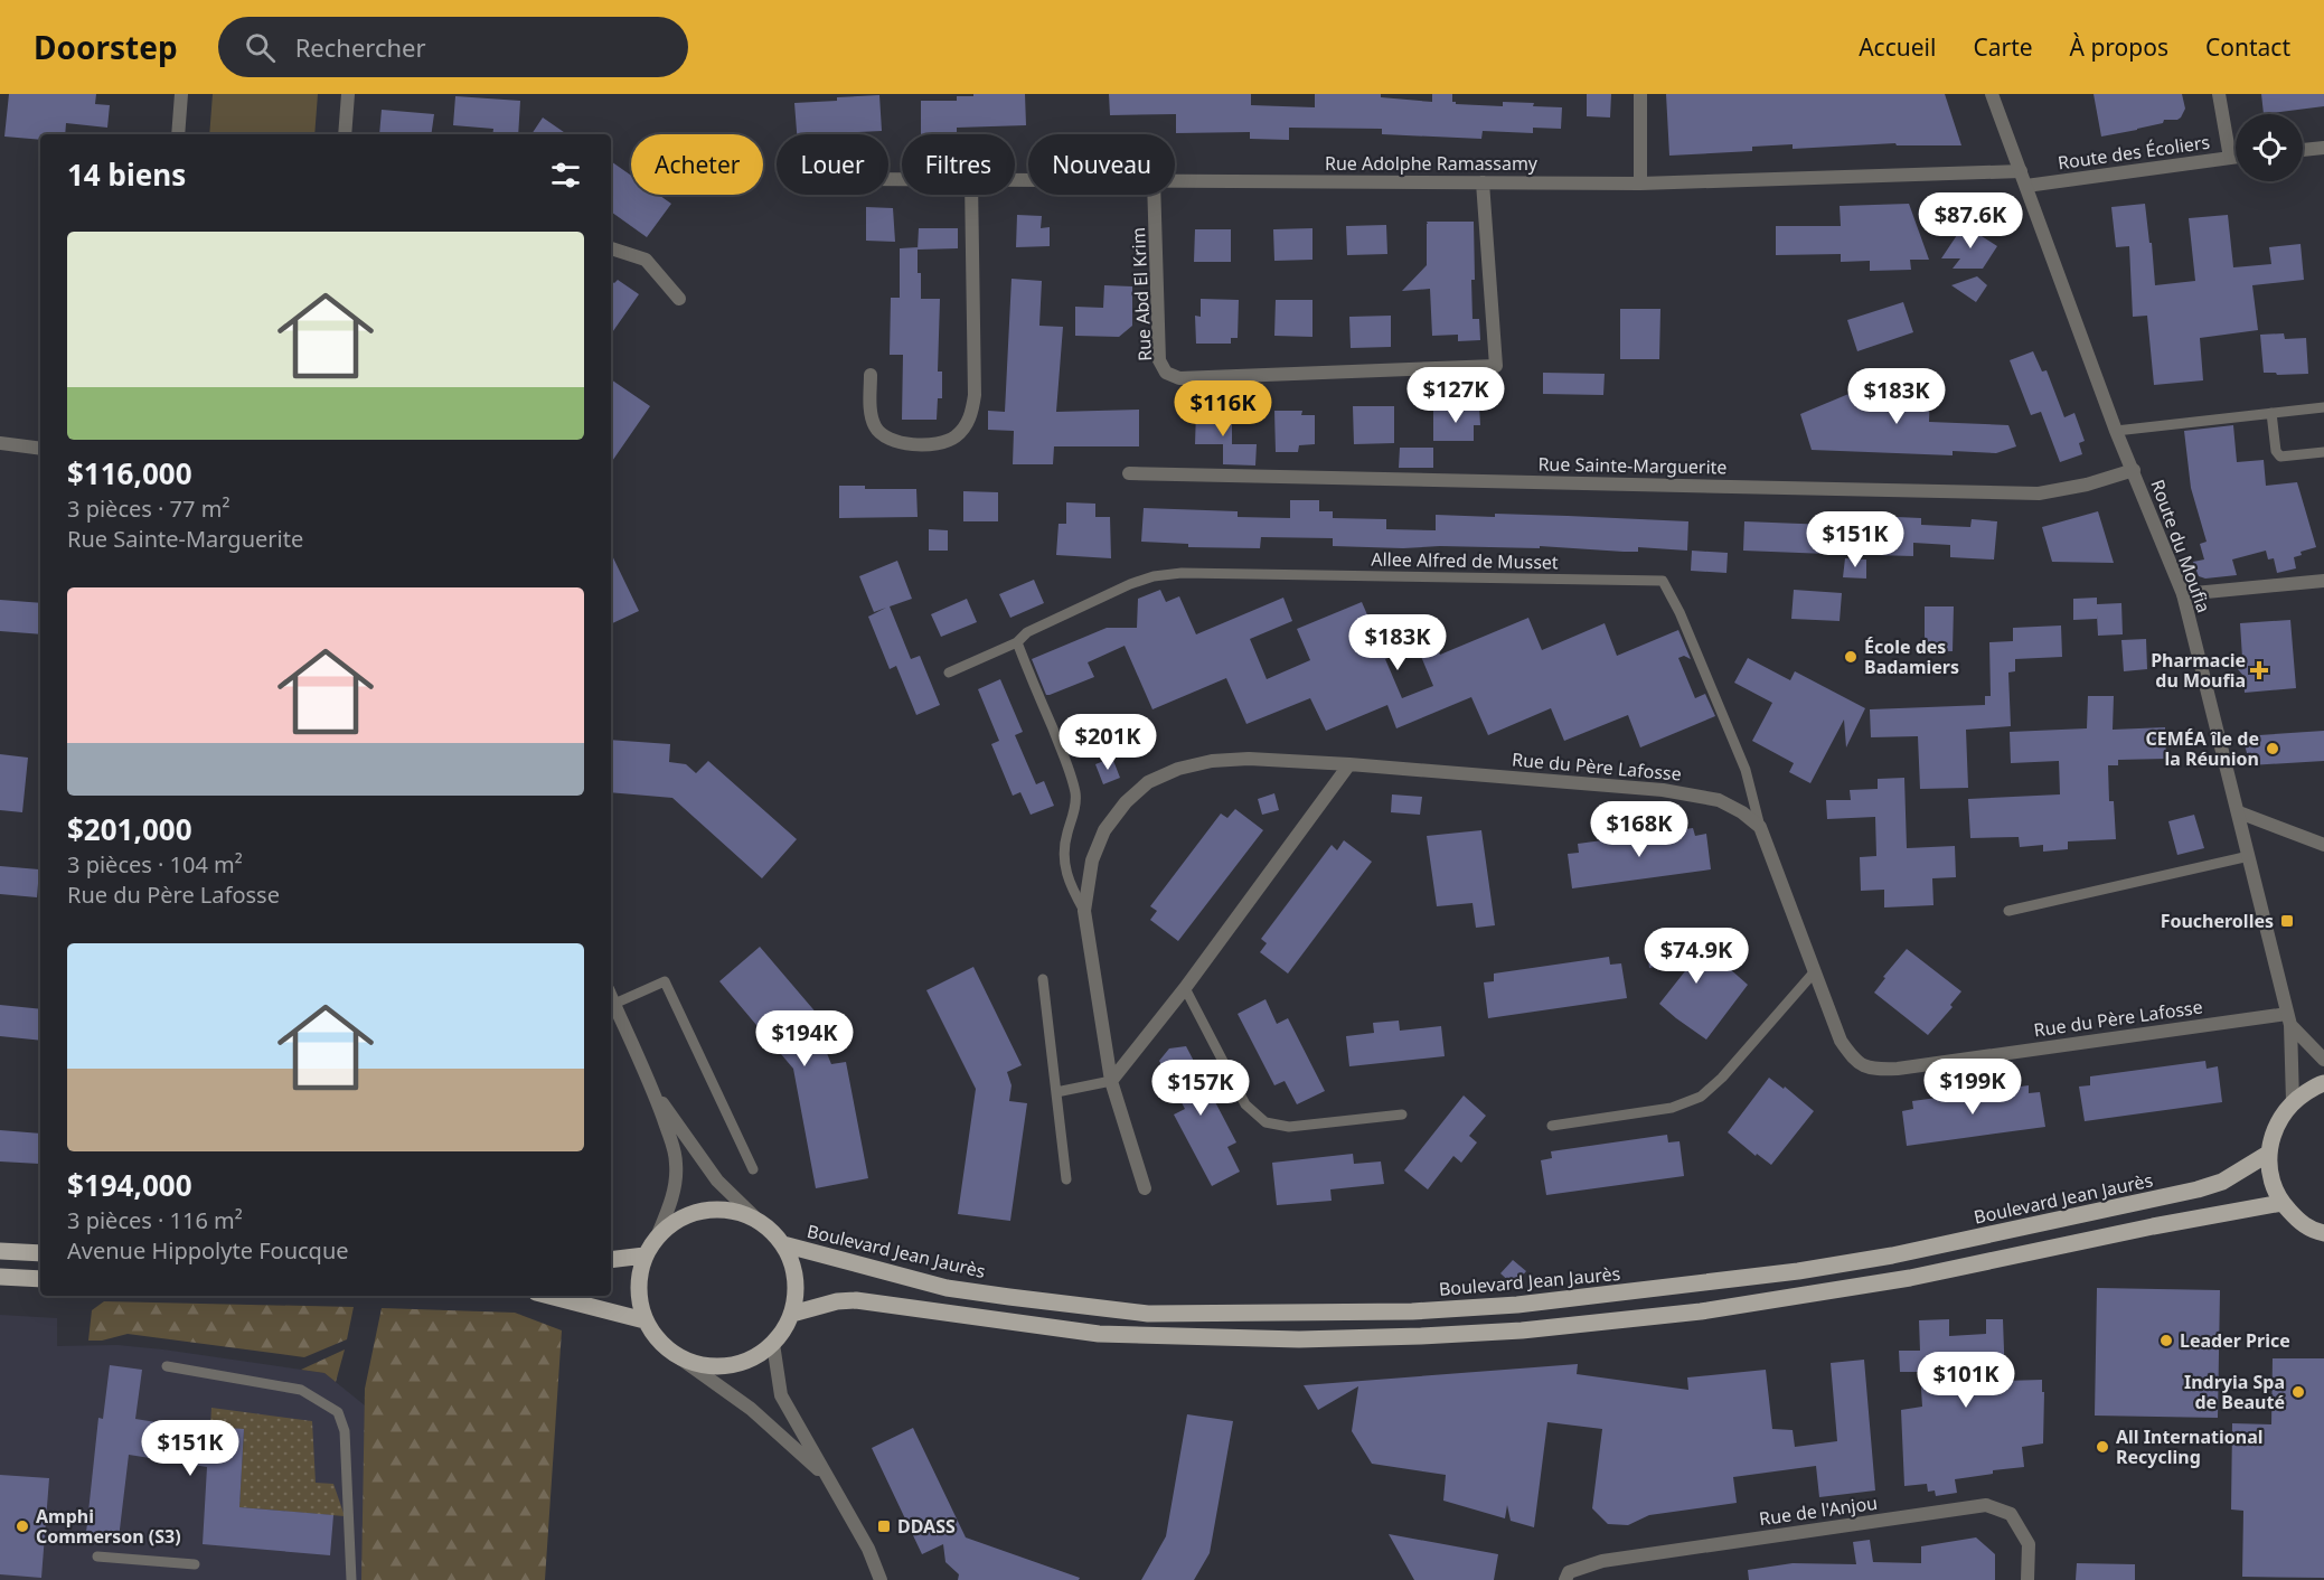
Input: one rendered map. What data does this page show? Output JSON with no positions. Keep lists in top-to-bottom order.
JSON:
{
  "streets": {
    "main road": ["Boulevard Jean Jaurès"],
    "street": [
      "Route des Écoliers",
      "Rue Adolphe Ramassamy",
      "Rue Abd El Krim",
      "Rue Sainte-Marguerite",
      "Route du Moufia",
      "Rue du Père Lafosse",
      "Rue de l'Anjou"
    ],
    "lane": ["Allee Alfred de Musset"]
  },
  "crossings": [
    ["Route des Écoliers", "Route du Moufia"],
    ["Rue Adolphe Ramassamy", "Rue Abd El Krim"],
    ["Rue Adolphe Ramassamy", "Route du Moufia"],
    ["Rue Sainte-Marguerite", "Route du Moufia"],
    ["Route du Moufia", "Rue du Père Lafosse"],
    ["Allee Alfred de Musset", "Rue du Père Lafosse"]
  ],
  "places": {
    "other": [
      "École des Badamiers",
      "CEMÉA île de la Réunion",
      "Leader Price",
      "Indryia Spa de Beauté",
      "All International Recycling",
      "Amphi Commerson (S3)"
    ],
    "health": ["Pharmacie du Moufia"],
    "transit": ["Foucherolles", "DDASS"]
  },
  "page": {
    "header": "Doorstep",
    "search": "Rechercher",
    "nav": [
      "Accueil",
      "Carte",
      "À propos",
      "Contact"
    ],
    "chip": [
      "Acheter",
      "Louer",
      "Filtres",
      "Nouveau"
    ],
    "heading": "14 biens",
    "price": [
      "$87.6K",
      "$127K",
      "$183K",
      "$116K",
      "$151K",
      "$183K",
      "$201K",
      "$168K",
      "$74.9K",
      "$194K",
      "$199K",
      "$157K",
      "$101K",
      "$151K"
    ],
    "list": [
      {
        "name": "$116,000",
        "note": "3 pièces · 77 m² · Rue Sainte-Marguerite"
      },
      {
        "name": "$201,000",
        "note": "3 pièces · 104 m² · Rue du Père Lafosse"
      },
      {
        "name": "$194,000",
        "note": "3 pièces · 116 m² · Avenue Hippolyte Foucque"
      }
    ]
  }
}
